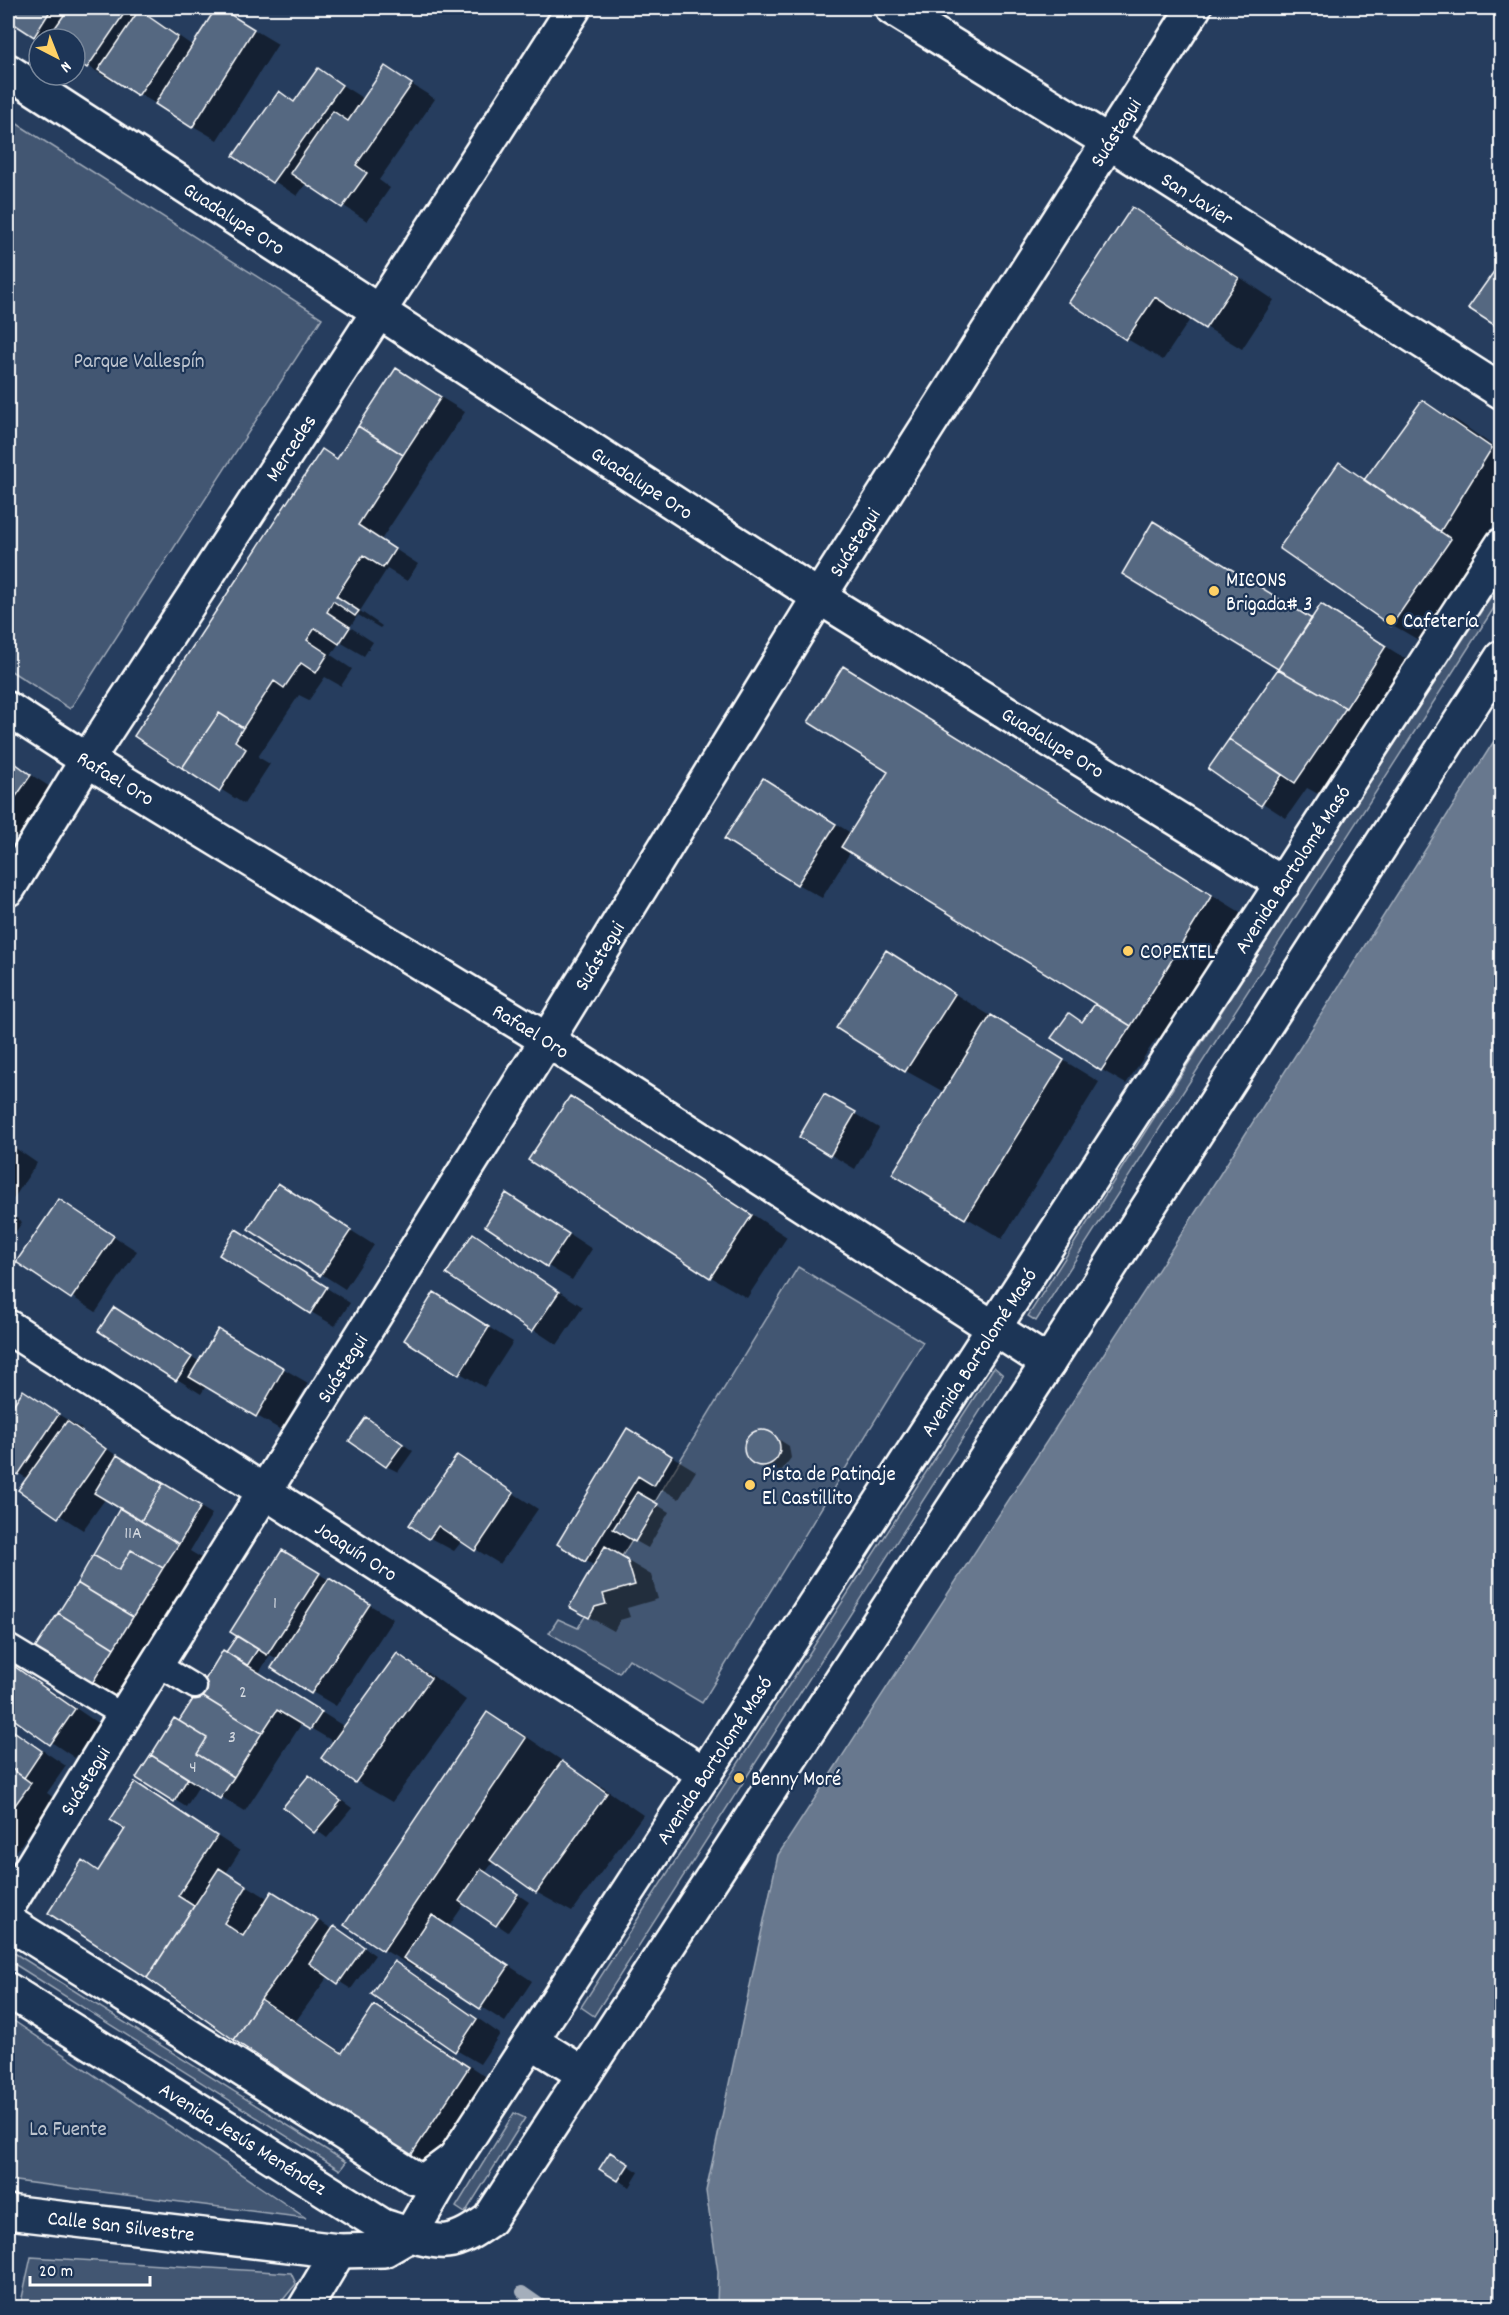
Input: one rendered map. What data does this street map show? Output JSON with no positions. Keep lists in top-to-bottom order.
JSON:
{
  "streets": {
    "street": [
      "Suástegui",
      "San Javier",
      "Guadalupe Oro",
      "Mercedes",
      "Rafael Oro",
      "Avenida Bartolomé Masó",
      "Joaquín Oro",
      "Avenida Jesús Menéndez",
      "Calle San Silvestre"
    ]
  },
  "crossings": [
    ["Suástegui", "San Javier"],
    ["Suástegui", "Guadalupe Oro"],
    ["Suástegui", "Rafael Oro"],
    ["Suástegui", "Joaquín Oro"],
    ["Guadalupe Oro", "Mercedes"],
    ["Guadalupe Oro", "Avenida Bartolomé Masó"],
    ["Mercedes", "Rafael Oro"],
    ["Rafael Oro", "Avenida Bartolomé Masó"],
    ["Avenida Bartolomé Masó", "Joaquín Oro"],
    ["Avenida Bartolomé Masó", "Avenida Jesús Menéndez"],
    ["Avenida Bartolomé Masó", "Calle San Silvestre"],
    ["Avenida Jesús Menéndez", "Calle San Silvestre"]
  ],
  "parks": ["Parque Vallespín", "La Fuente"],
  "places": [
    "MICONS Brigada# 3",
    "Cafetería",
    "COPEXTEL",
    "Pista de Patinaje El Castillito",
    "Benny Moré"
  ],
  "house_numbers": [
    "11A",
    "1",
    "2",
    "3",
    "4"
  ],
  "scale_bar": "20 m",
  "north": "bottom right"
}
